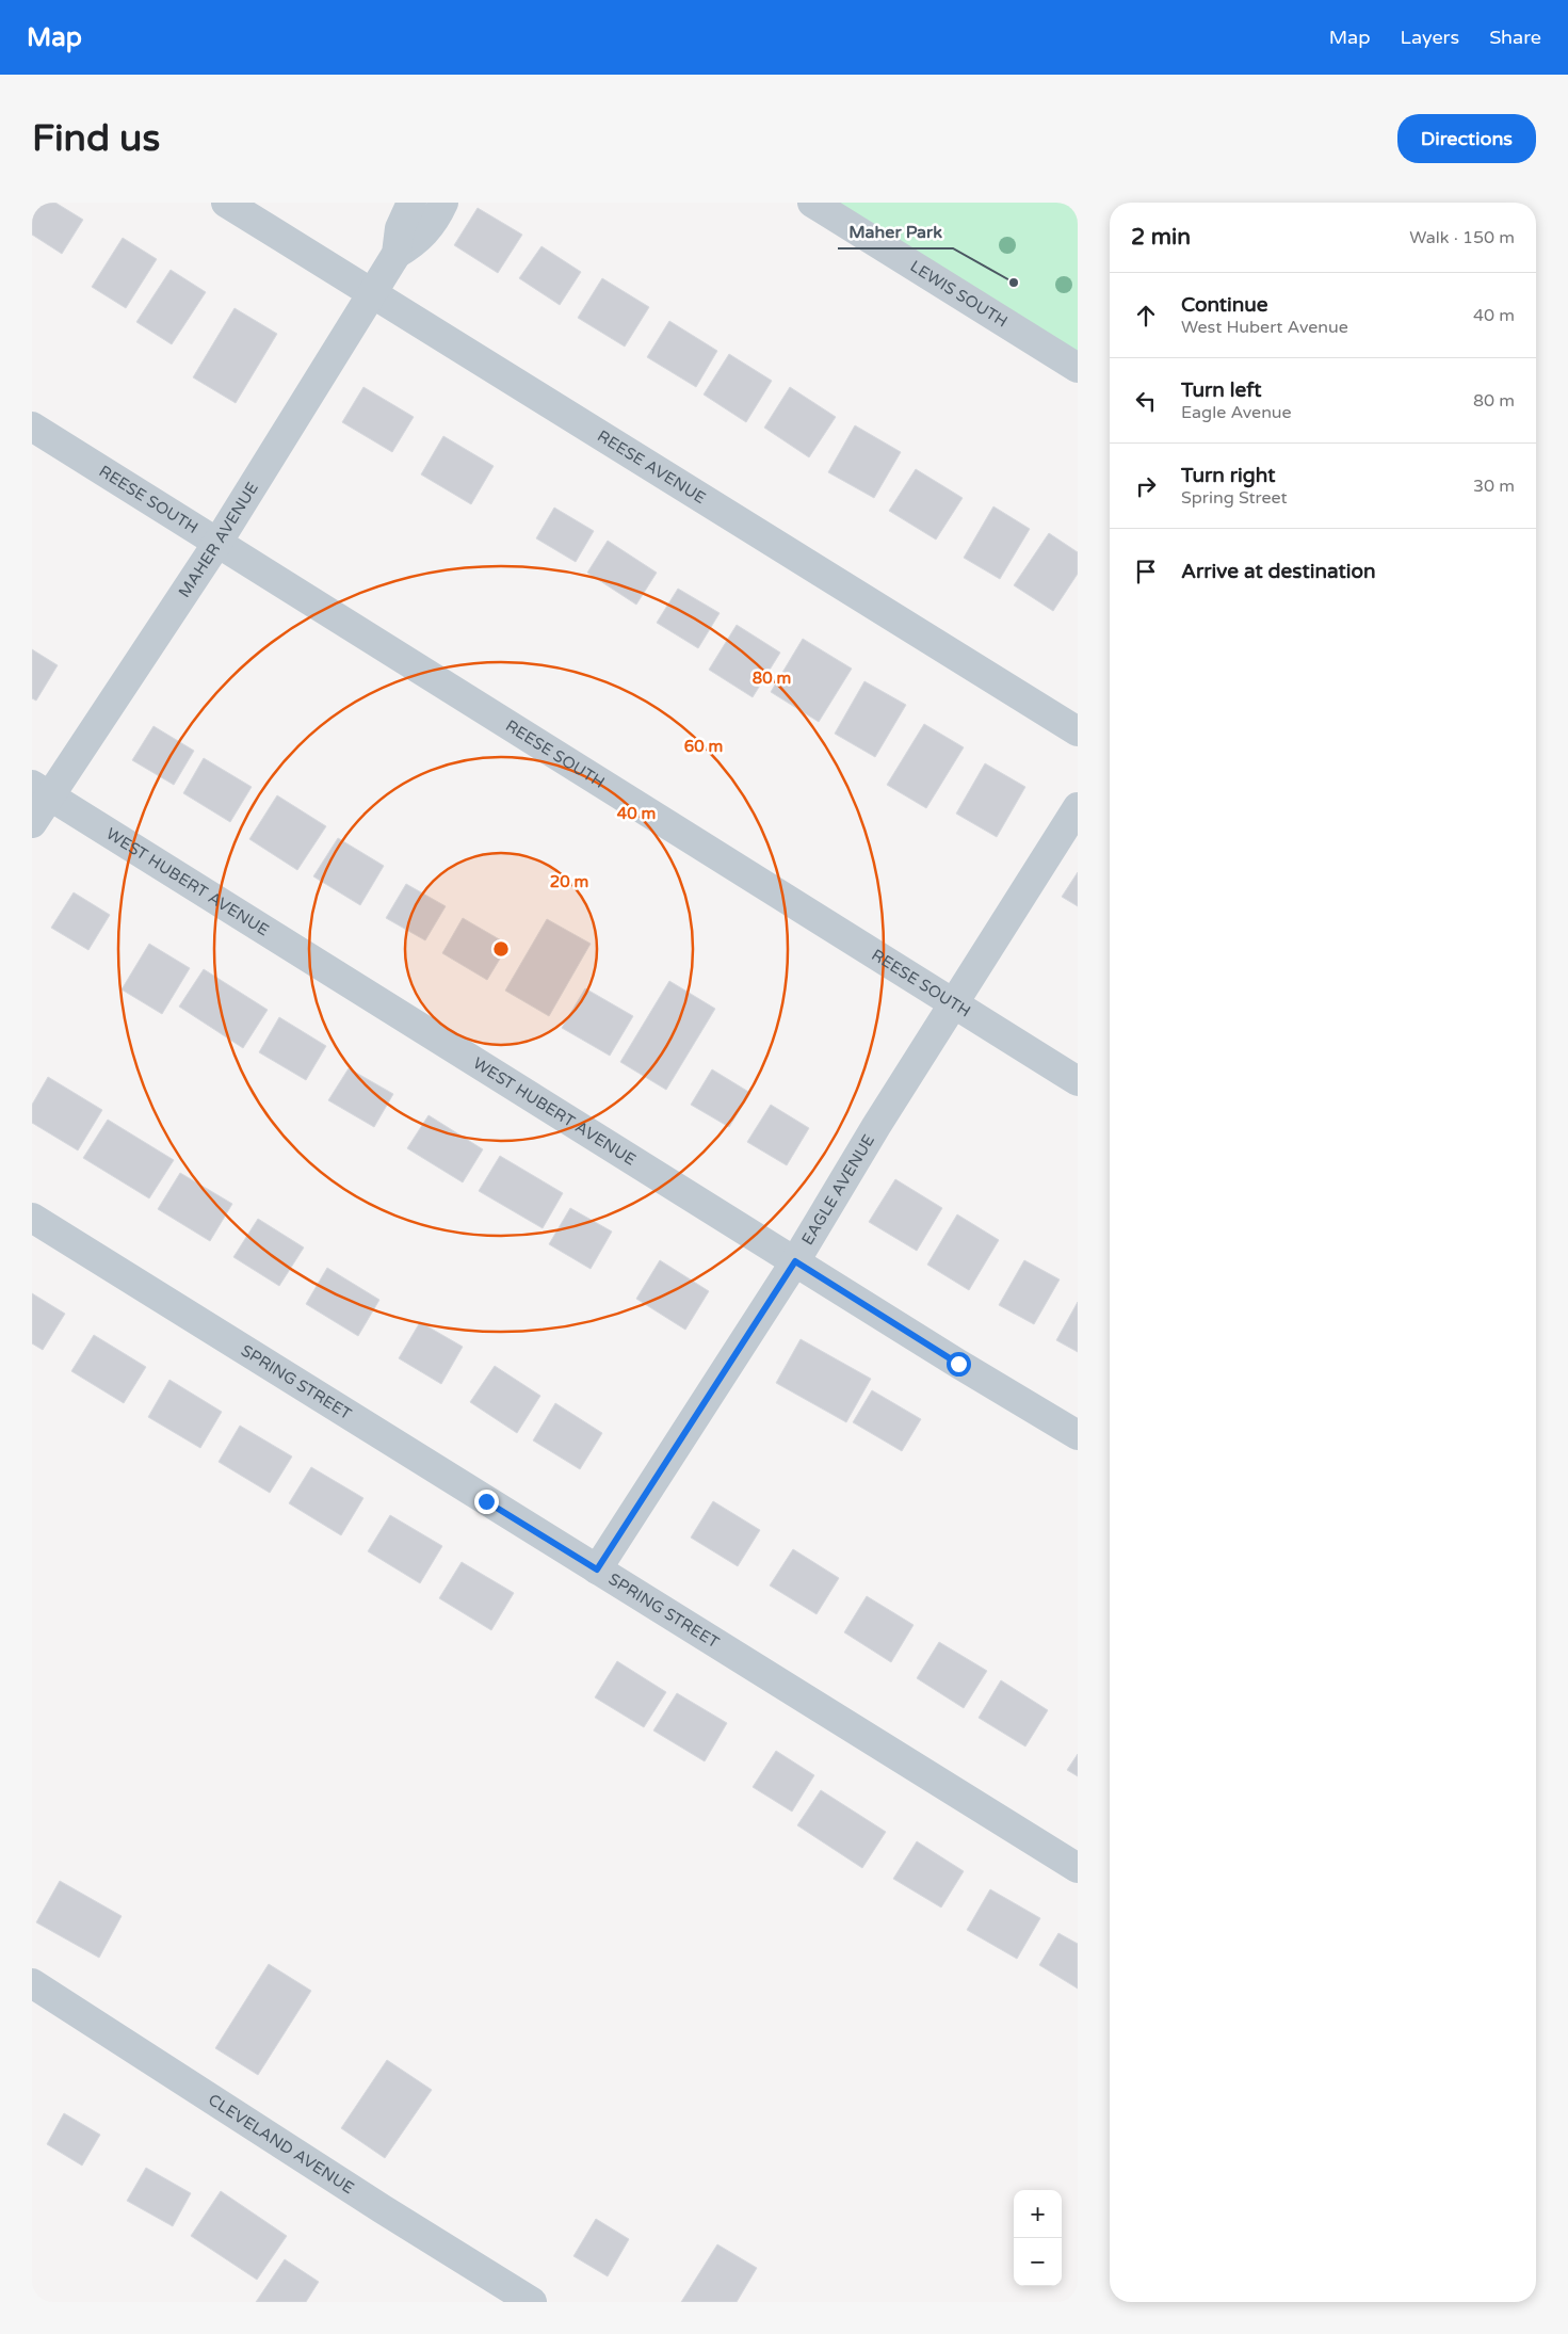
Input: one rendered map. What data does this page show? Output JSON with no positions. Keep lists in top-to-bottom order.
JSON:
{
  "streets": {
    "street": [
      "LEWIS SOUTH",
      "REESE AVENUE",
      "REESE SOUTH",
      "MAHER AVENUE",
      "WEST HUBERT AVENUE",
      "EAGLE AVENUE",
      "SPRING STREET",
      "CLEVELAND AVENUE"
    ]
  },
  "crossings": [
    ["REESE AVENUE", "MAHER AVENUE"],
    ["REESE SOUTH", "MAHER AVENUE"],
    ["REESE SOUTH", "EAGLE AVENUE"],
    ["MAHER AVENUE", "WEST HUBERT AVENUE"],
    ["WEST HUBERT AVENUE", "EAGLE AVENUE"],
    ["EAGLE AVENUE", "SPRING STREET"]
  ],
  "places": ["Maher Park"],
  "page": {
    "header": "Map",
    "nav": ["Map", "Layers", "Share"],
    "buttons": "Directions",
    "title": "Find us",
    "heading": ["2 min", "Walk · 150 m"],
    "list": [
      ["Continue", "West Hubert Avenue", "40 m"],
      ["Turn left", "Eagle Avenue", "80 m"],
      ["Turn right", "Spring Street", "30 m"],
      "Arrive at destination"
    ],
    "map_buttons": ["+", "−"]
  },
  "rings": [
    "80 m",
    "60 m",
    "40 m",
    "20 m"
  ]
}
